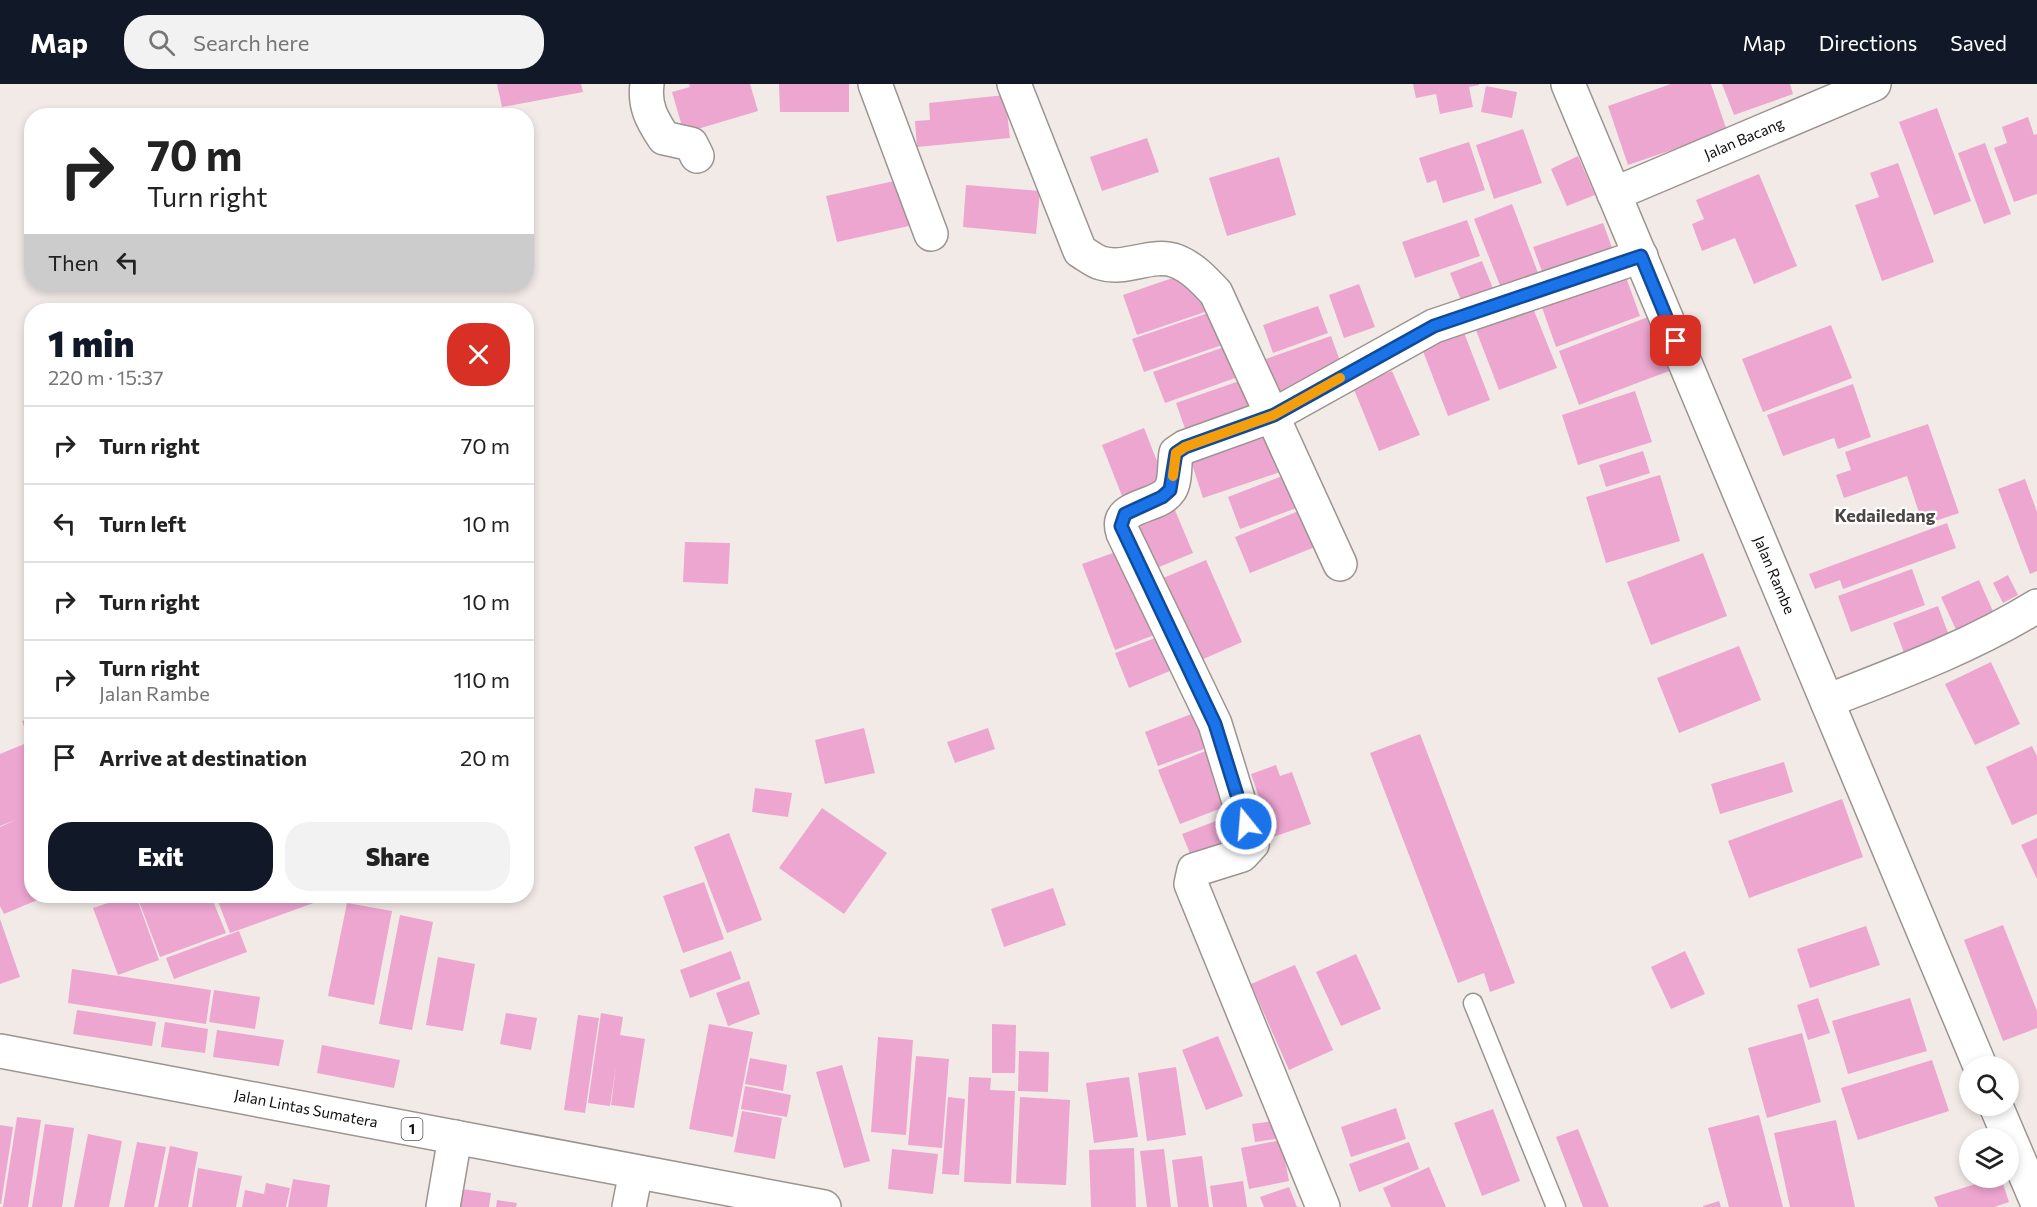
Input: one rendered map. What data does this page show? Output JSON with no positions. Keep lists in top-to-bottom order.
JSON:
{
  "streets": {
    "main road": [
      "Jalan Bacang",
      "Jalan Rambe",
      "Jalan Lintas Sumatera",
      "1"
    ]
  },
  "crossings": [
    ["Jalan Bacang", "Jalan Rambe"]
  ],
  "districts": ["Kedailedang"],
  "page": {
    "header": "Map",
    "search": "Search here",
    "nav": ["Map", "Directions", "Saved"],
    "turn": ["70 m", "Turn right"],
    "then": "Then",
    "heading": ["1 min", "220 m · 15:37"],
    "list": [
      {
        "name": "Turn right",
        "value": "70 m"
      },
      {
        "name": "Turn left",
        "value": "10 m"
      },
      {
        "name": "Turn right",
        "value": "10 m"
      },
      {
        "name": "Turn right",
        "note": "Jalan Rambe",
        "value": "110 m"
      },
      {
        "name": "Arrive at destination",
        "value": "20 m"
      }
    ],
    "buttons": ["Exit", "Share"]
  }
}
